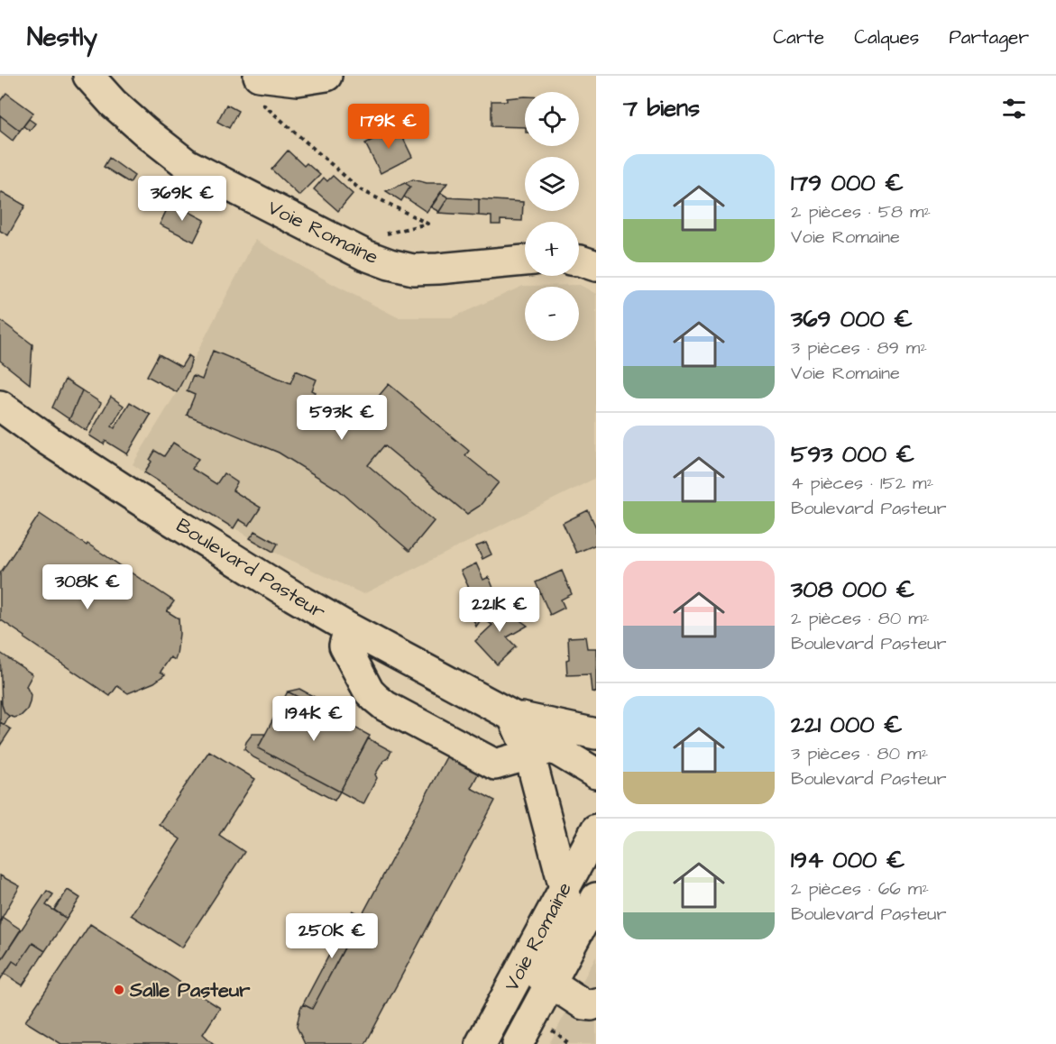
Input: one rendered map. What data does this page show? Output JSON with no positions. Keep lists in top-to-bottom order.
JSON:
{
  "streets": {
    "street": ["Voie Romaine", "Boulevard Pasteur"]
  },
  "places": ["Salle Pasteur"],
  "page": {
    "header": "Nestly",
    "nav": ["Carte", "Calques", "Partager"],
    "heading": "7 biens",
    "map_buttons": ["+", "−"],
    "price": [
      "179K €",
      "369K €",
      "593K €",
      "308K €",
      "221K €",
      "194K €",
      "250K €"
    ],
    "list": [
      {
        "name": "179 000 €",
        "note": "2 pièces · 58 m² · Voie Romaine"
      },
      {
        "name": "369 000 €",
        "note": "3 pièces · 89 m² · Voie Romaine"
      },
      {
        "name": "593 000 €",
        "note": "4 pièces · 152 m² · Boulevard Pasteur"
      },
      {
        "name": "308 000 €",
        "note": "2 pièces · 80 m² · Boulevard Pasteur"
      },
      {
        "name": "221 000 €",
        "note": "3 pièces · 80 m² · Boulevard Pasteur"
      },
      {
        "name": "194 000 €",
        "note": "2 pièces · 66 m² · Boulevard Pasteur"
      }
    ]
  }
}
